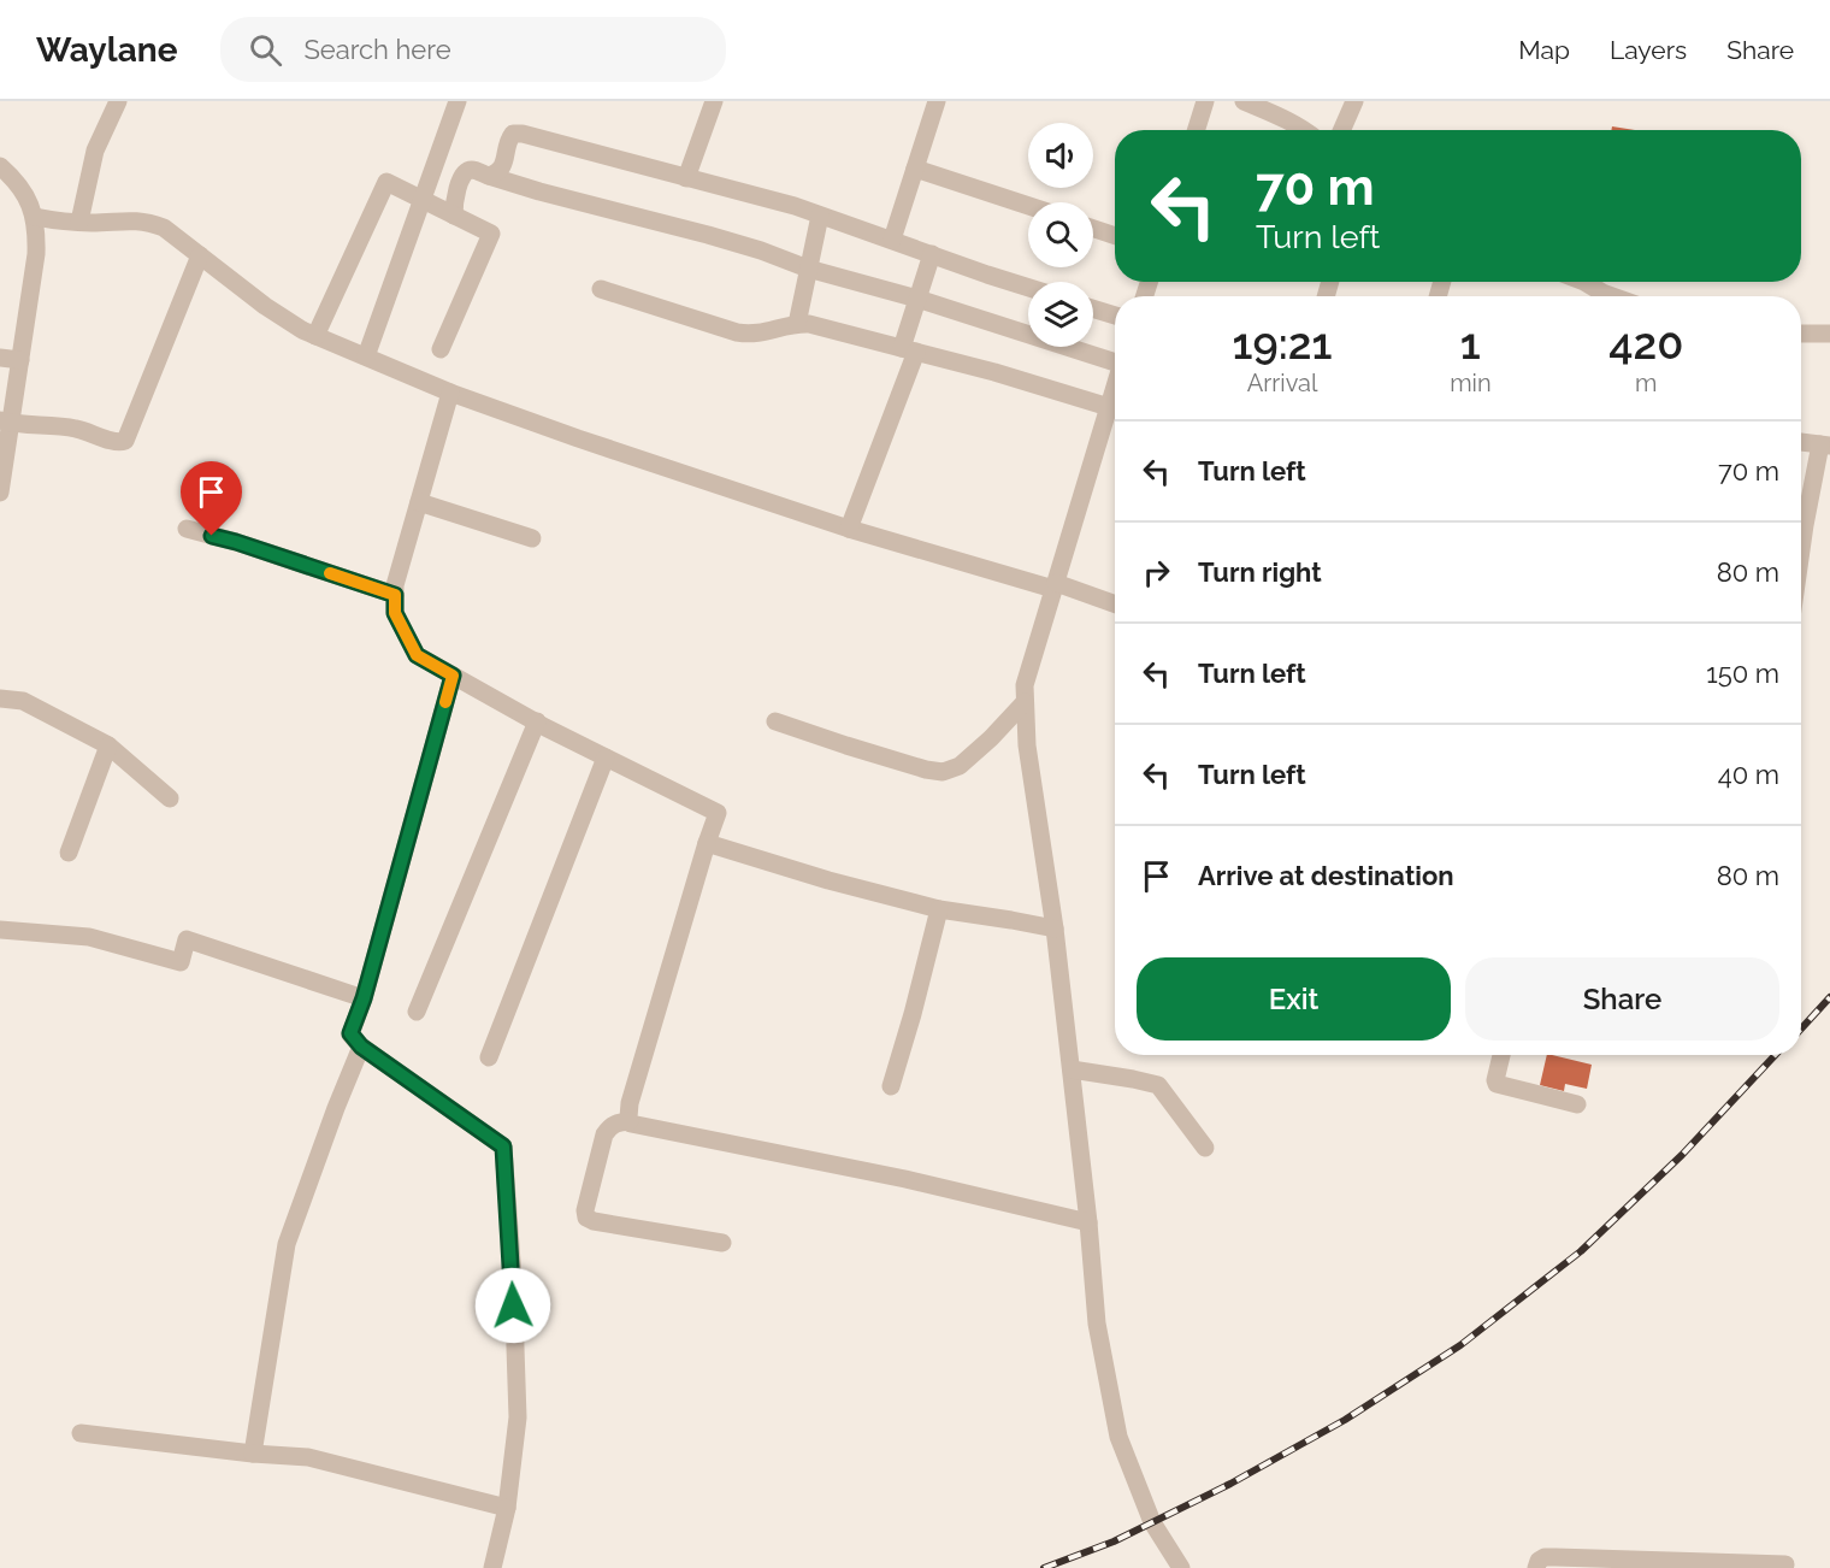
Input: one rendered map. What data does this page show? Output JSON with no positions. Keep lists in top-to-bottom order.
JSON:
{
  "page": {
    "header": "Waylane",
    "search": "Search here",
    "nav": ["Map", "Layers", "Share"],
    "turn": ["70 m", "Turn left"],
    "eta": [
      "19:21",
      "Arrival",
      "1",
      "min",
      "420",
      "m"
    ],
    "list": [
      {
        "name": "Turn left",
        "value": "70 m"
      },
      {
        "name": "Turn right",
        "value": "80 m"
      },
      {
        "name": "Turn left",
        "value": "150 m"
      },
      {
        "name": "Turn left",
        "value": "40 m"
      },
      {
        "name": "Arrive at destination",
        "value": "80 m"
      }
    ],
    "buttons": ["Exit", "Share"]
  }
}
